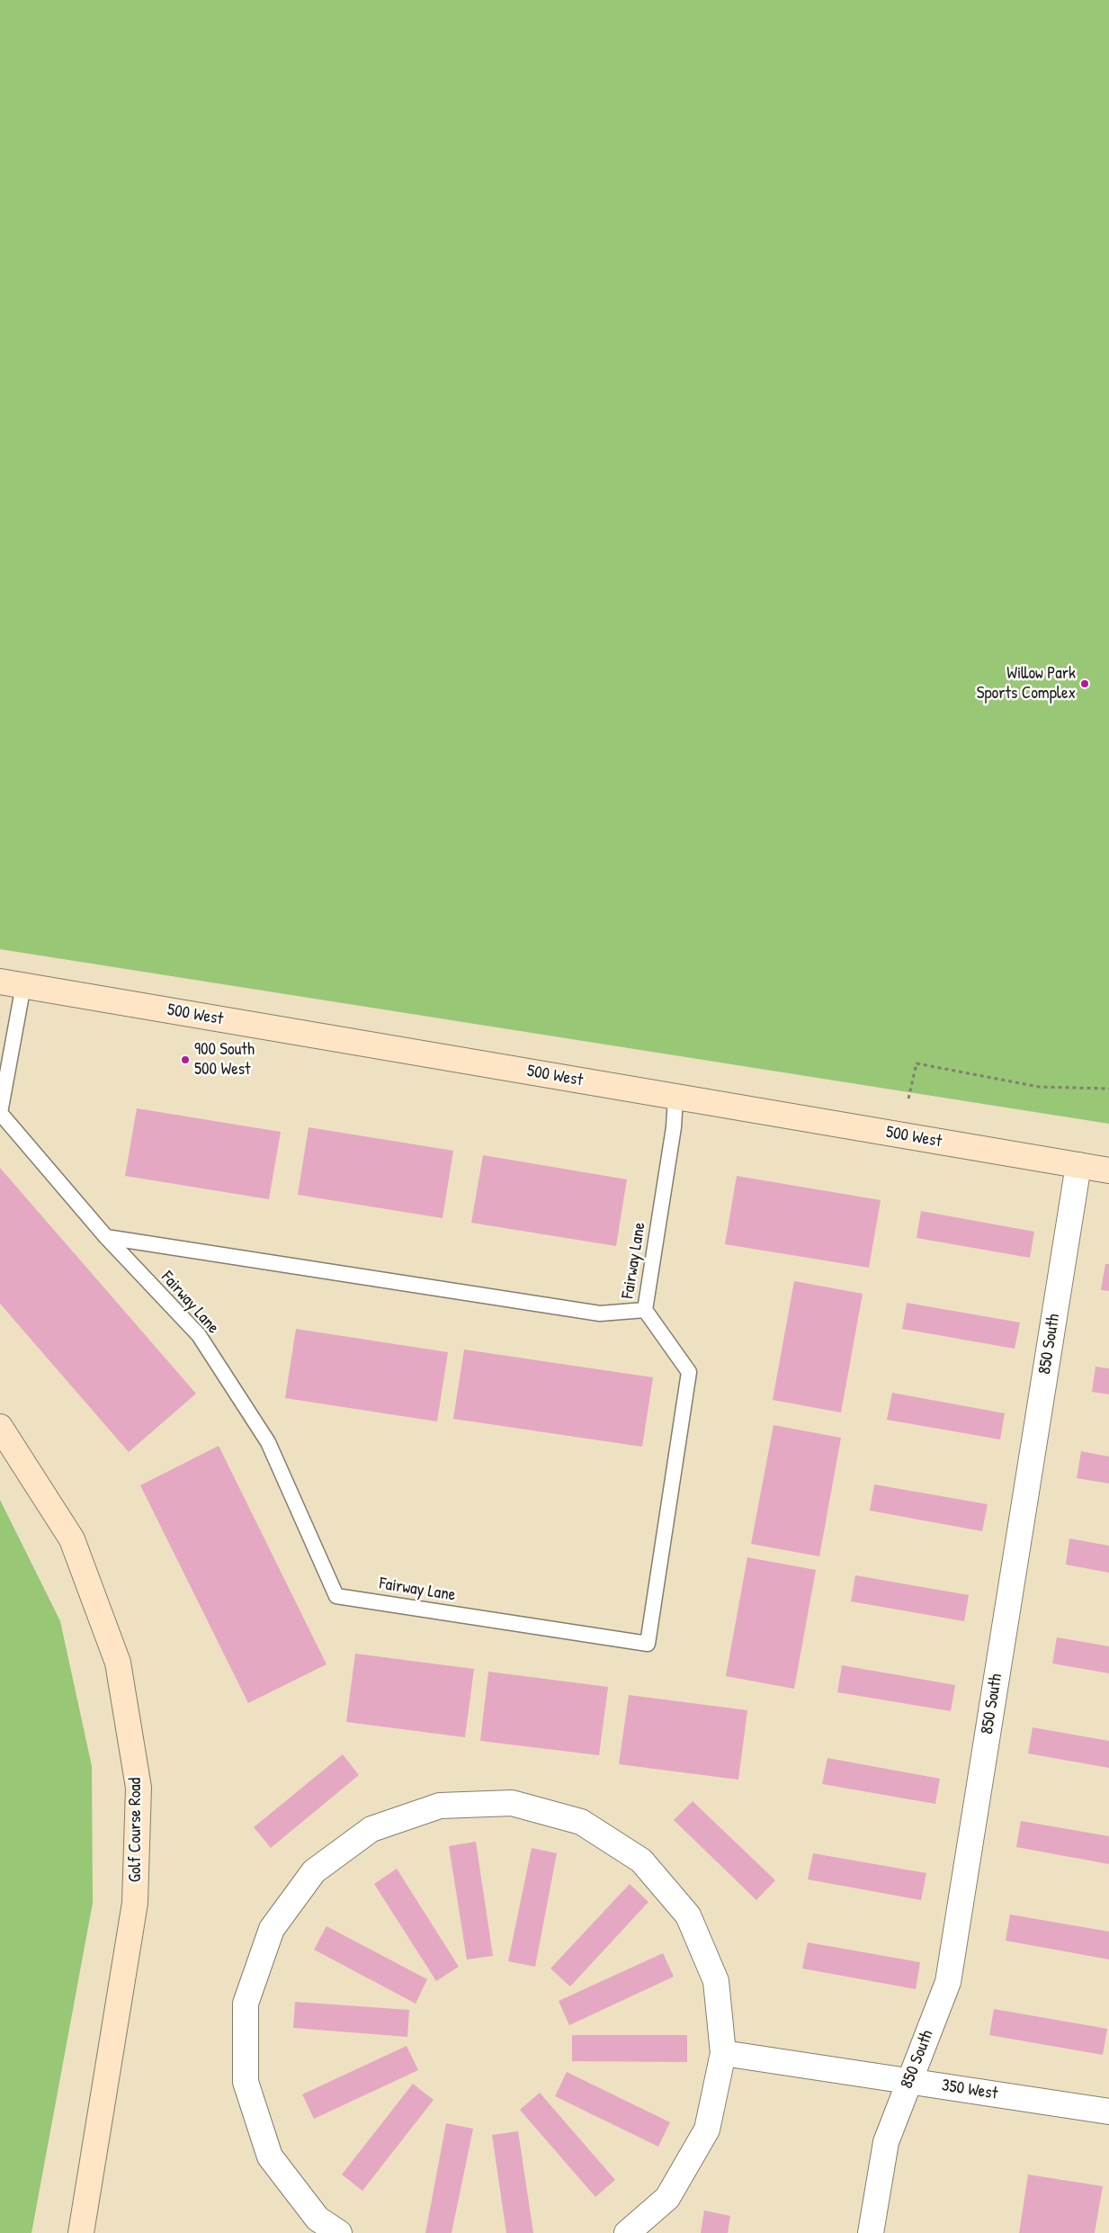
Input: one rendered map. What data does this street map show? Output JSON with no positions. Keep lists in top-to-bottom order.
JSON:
{
  "streets": {
    "street": [
      "500 West",
      "850 South",
      "Golf Course Road",
      "350 West"
    ],
    "lane": ["Fairway Lane"]
  },
  "crossings": [
    ["500 West", "Fairway Lane"],
    ["500 West", "850 South"],
    ["850 South", "350 West"]
  ],
  "places": ["Willow Park Sports Complex", "900 South 500 West"]
}
